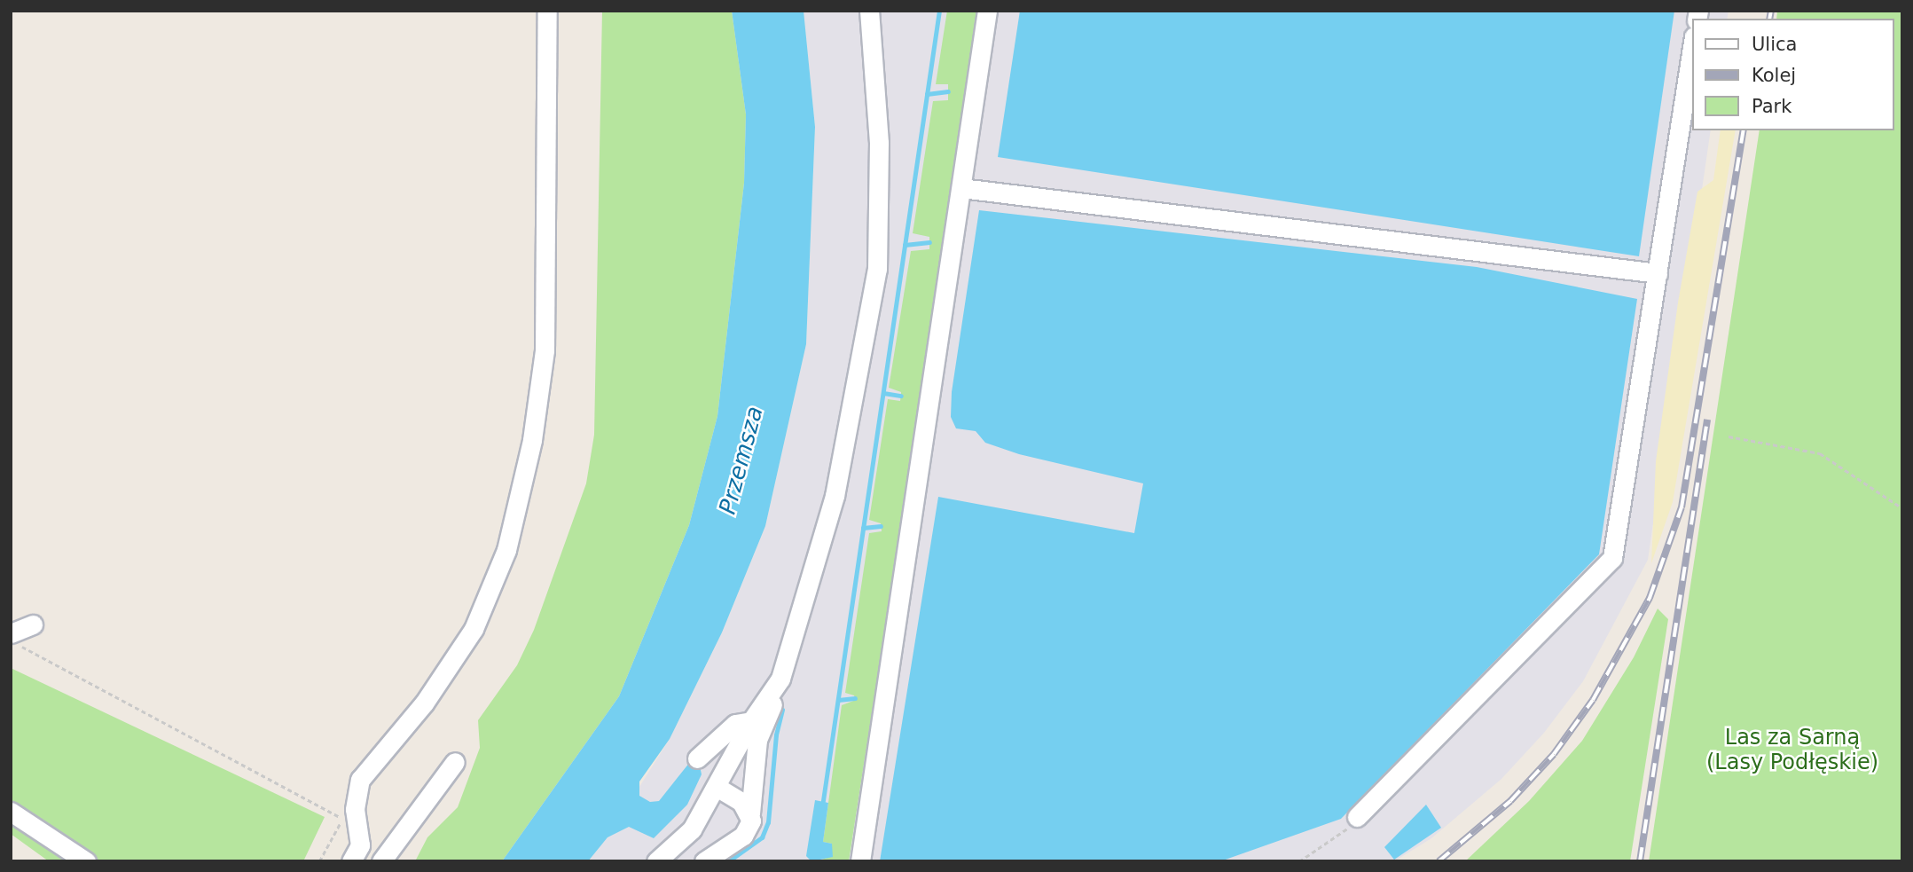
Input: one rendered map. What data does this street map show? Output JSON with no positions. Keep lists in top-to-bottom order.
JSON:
{
  "water": ["Przemsza"],
  "parks": ["Las za Sarną (Lasy Podłęskie)"],
  "legend": ["Ulica", "Kolej", "Park"]
}
